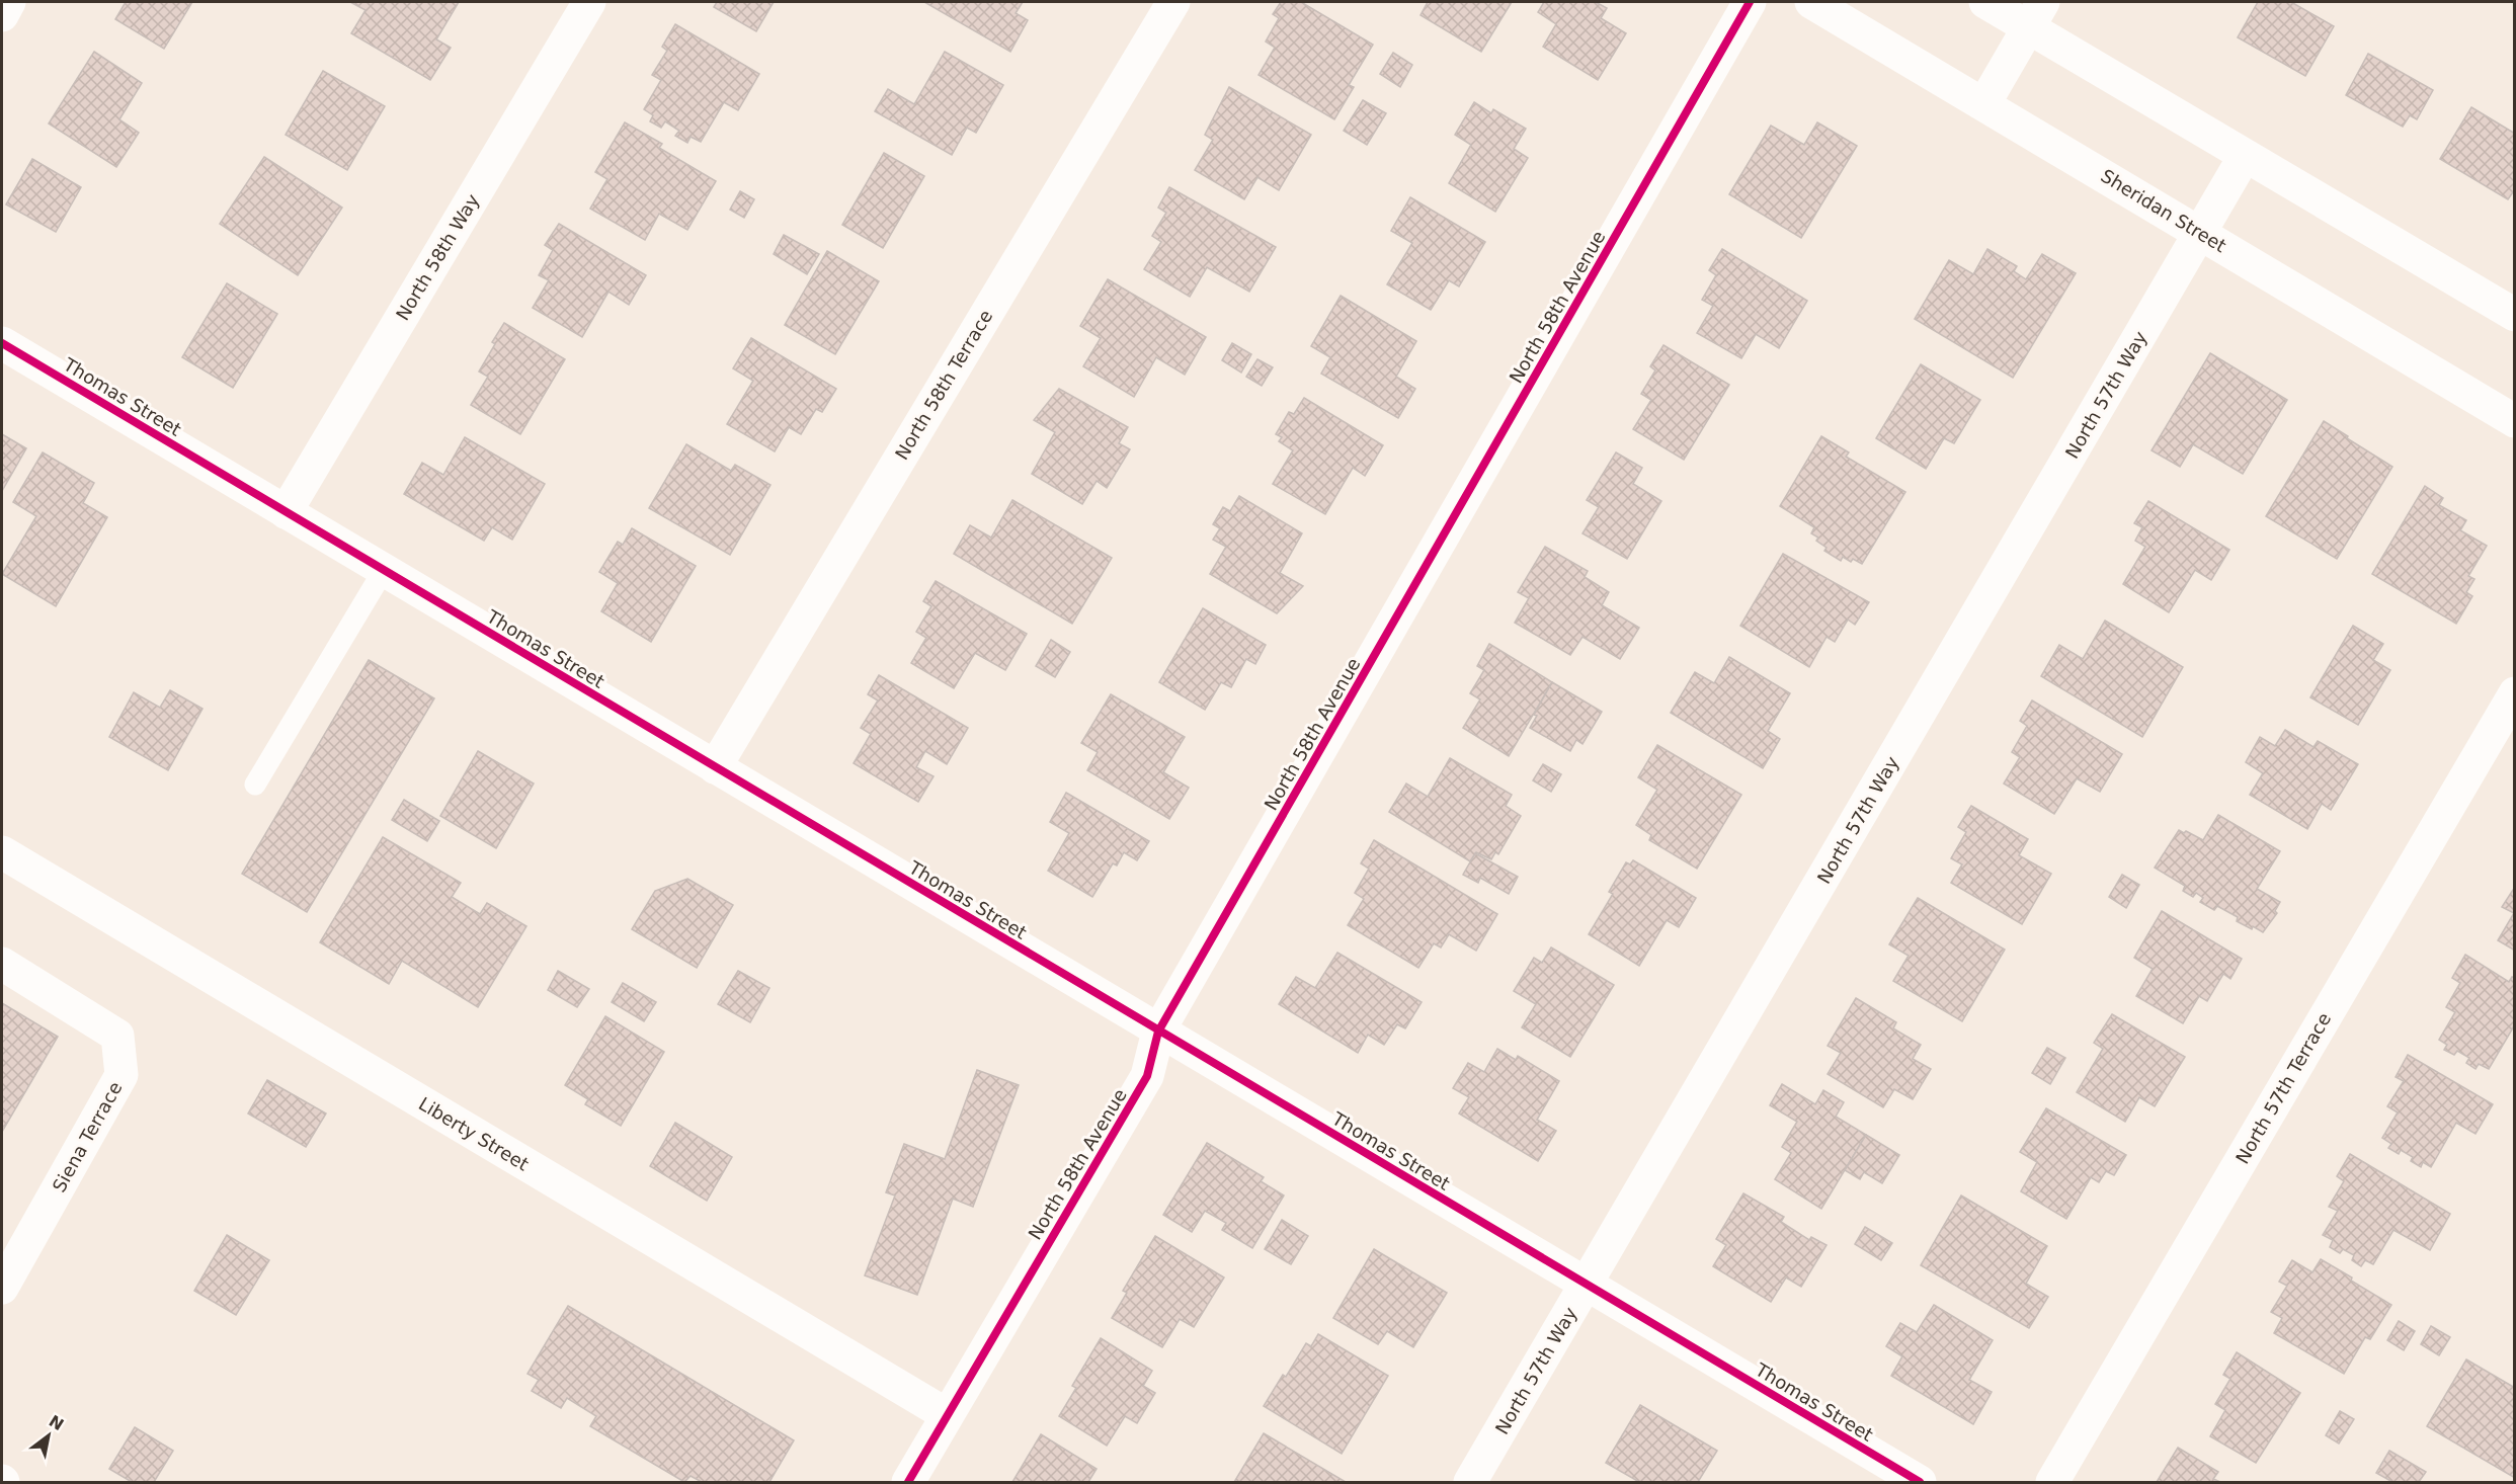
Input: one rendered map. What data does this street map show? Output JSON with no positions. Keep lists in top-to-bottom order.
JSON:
{
  "streets": {
    "street": [
      "Sheridan Street",
      "North 58th Way",
      "North 58th Avenue",
      "North 58th Terrace",
      "North 57th Way",
      "Thomas Street",
      "North 57th Terrace",
      "Liberty Street",
      "Siena Terrace"
    ]
  },
  "crossings": [
    ["Sheridan Street", "North 57th Way"],
    ["North 58th Way", "Thomas Street"],
    ["North 58th Avenue", "Thomas Street"],
    ["North 58th Avenue", "Liberty Street"],
    ["North 58th Terrace", "Thomas Street"],
    ["North 57th Way", "Thomas Street"]
  ],
  "north": "top right"
}
